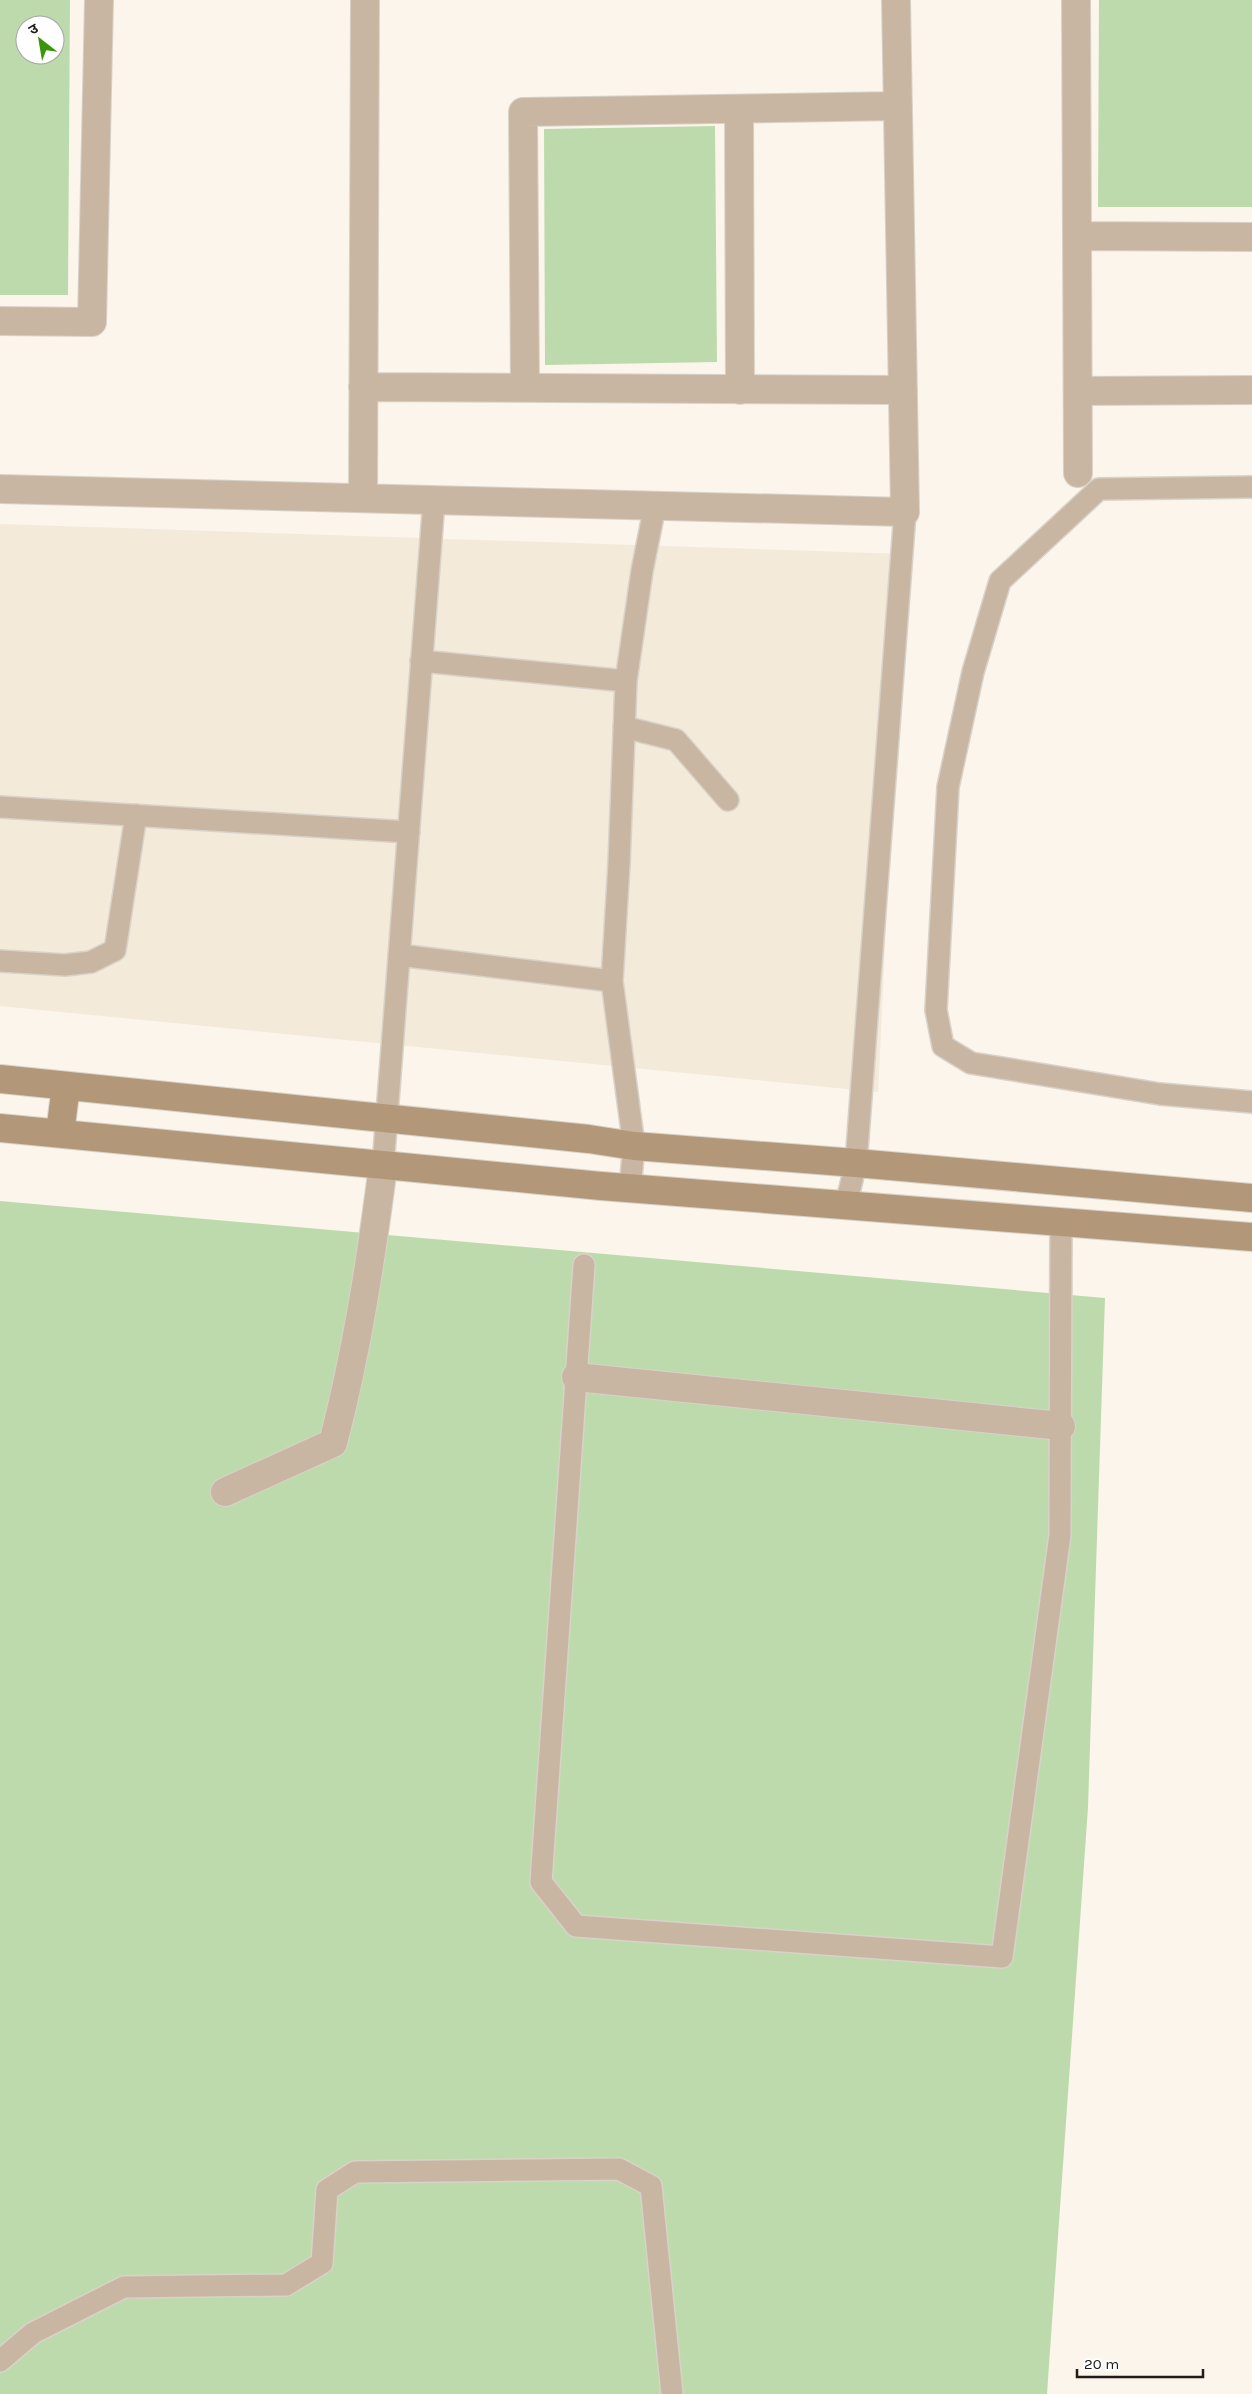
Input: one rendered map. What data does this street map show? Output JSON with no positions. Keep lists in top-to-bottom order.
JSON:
{
  "scale_bar": "20 m",
  "north": "top left"
}
